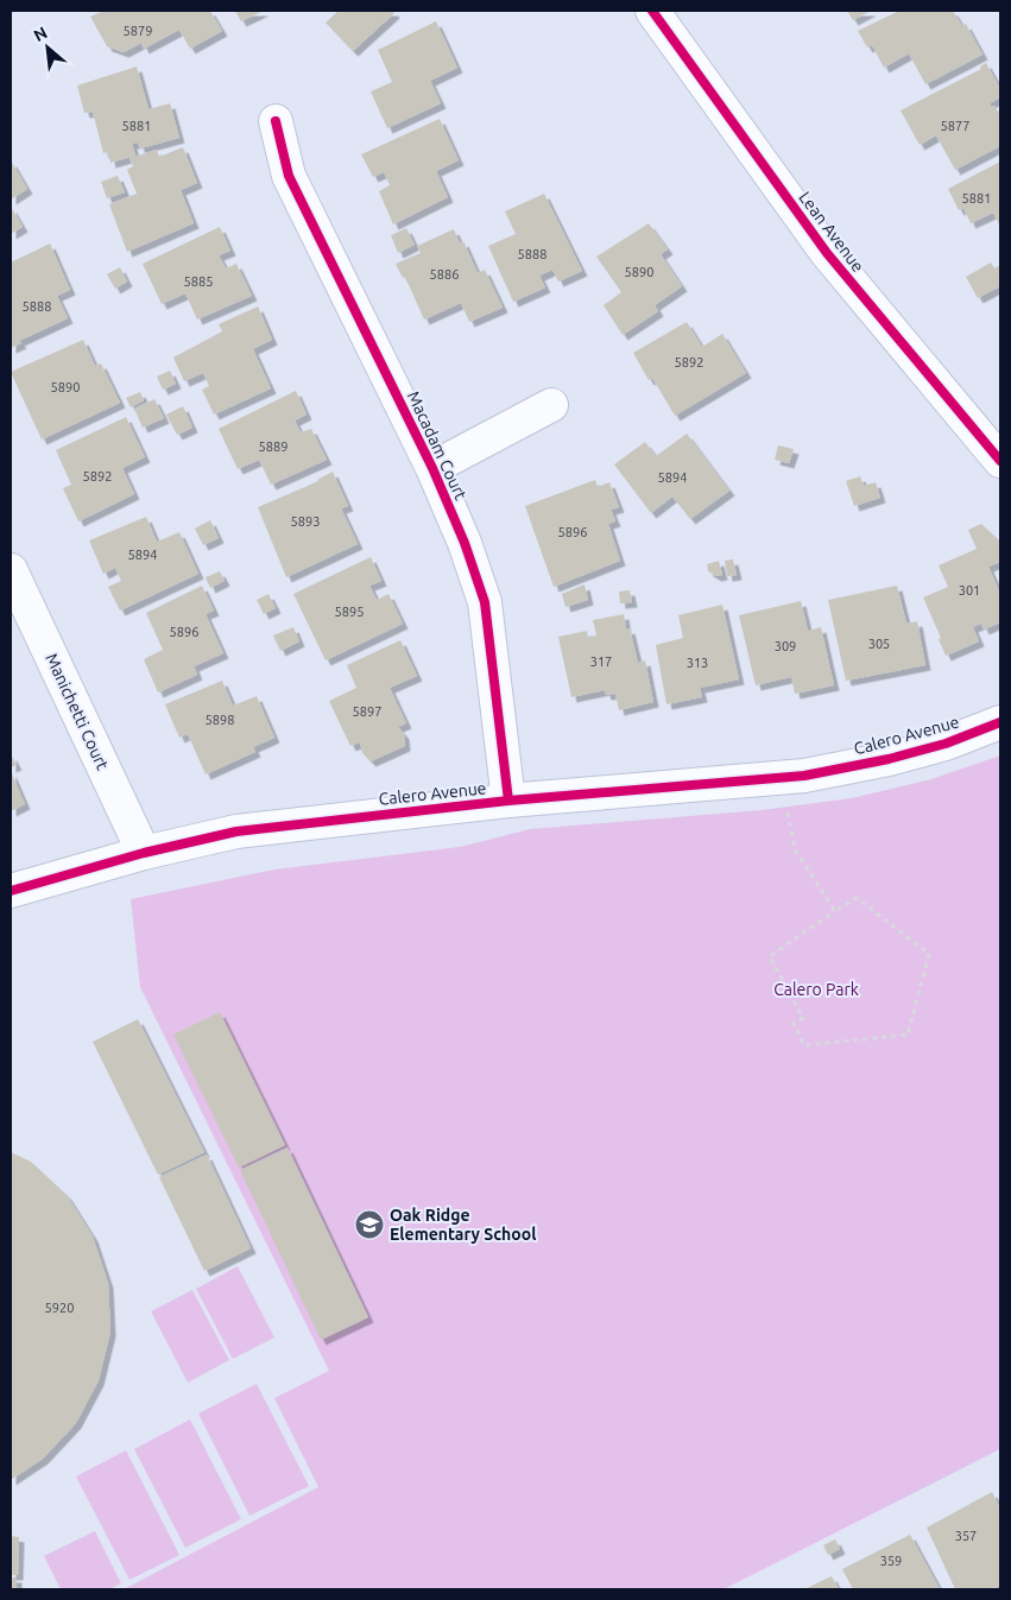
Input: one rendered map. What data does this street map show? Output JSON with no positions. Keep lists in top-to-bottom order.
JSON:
{
  "streets": {
    "street": [
      "Lean Avenue",
      "Macadam Court",
      "Manichetti Court",
      "Calero Avenue"
    ]
  },
  "crossings": [
    ["Macadam Court", "Calero Avenue"],
    ["Manichetti Court", "Calero Avenue"]
  ],
  "parks": ["Calero Park"],
  "places": {
    "school or university": ["Oak Ridge Elementary School"]
  },
  "house_numbers": [
    "5879",
    "5881",
    "5877",
    "5881",
    "5888",
    "5890",
    "5886",
    "5885",
    "5888",
    "5892",
    "5890",
    "5889",
    "5892",
    "5894",
    "5893",
    "5896",
    "5894",
    "301",
    "5895",
    "5896",
    "305",
    "309",
    "317",
    "313",
    "5897",
    "5898",
    "5920",
    "357",
    "359"
  ],
  "north": "top left"
}
